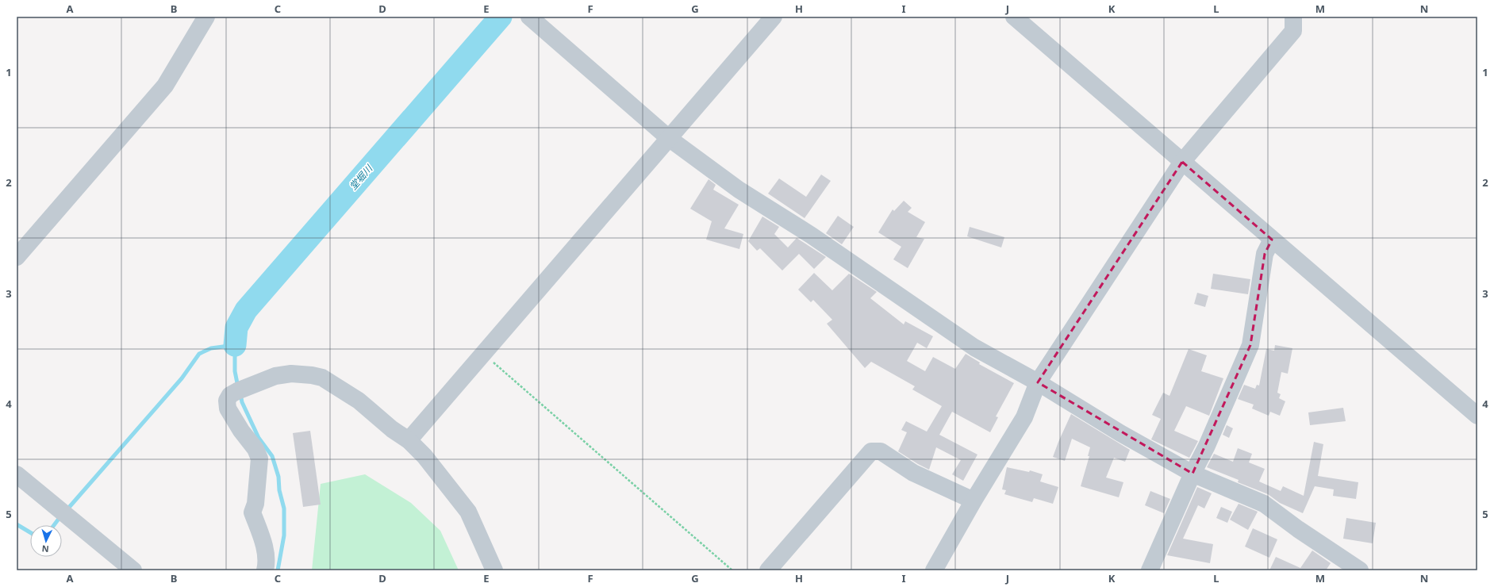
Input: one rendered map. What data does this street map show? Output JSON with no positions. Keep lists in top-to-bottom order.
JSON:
{
  "water": ["堂堀川"],
  "north": "bottom",
  "grid": {
    "columns": [
      "A",
      "B",
      "C",
      "D",
      "E",
      "F",
      "G",
      "H",
      "I",
      "J",
      "K",
      "L",
      "M",
      "N"
    ],
    "rows": [
      "1",
      "2",
      "3",
      "4",
      "5"
    ]
  }
}
